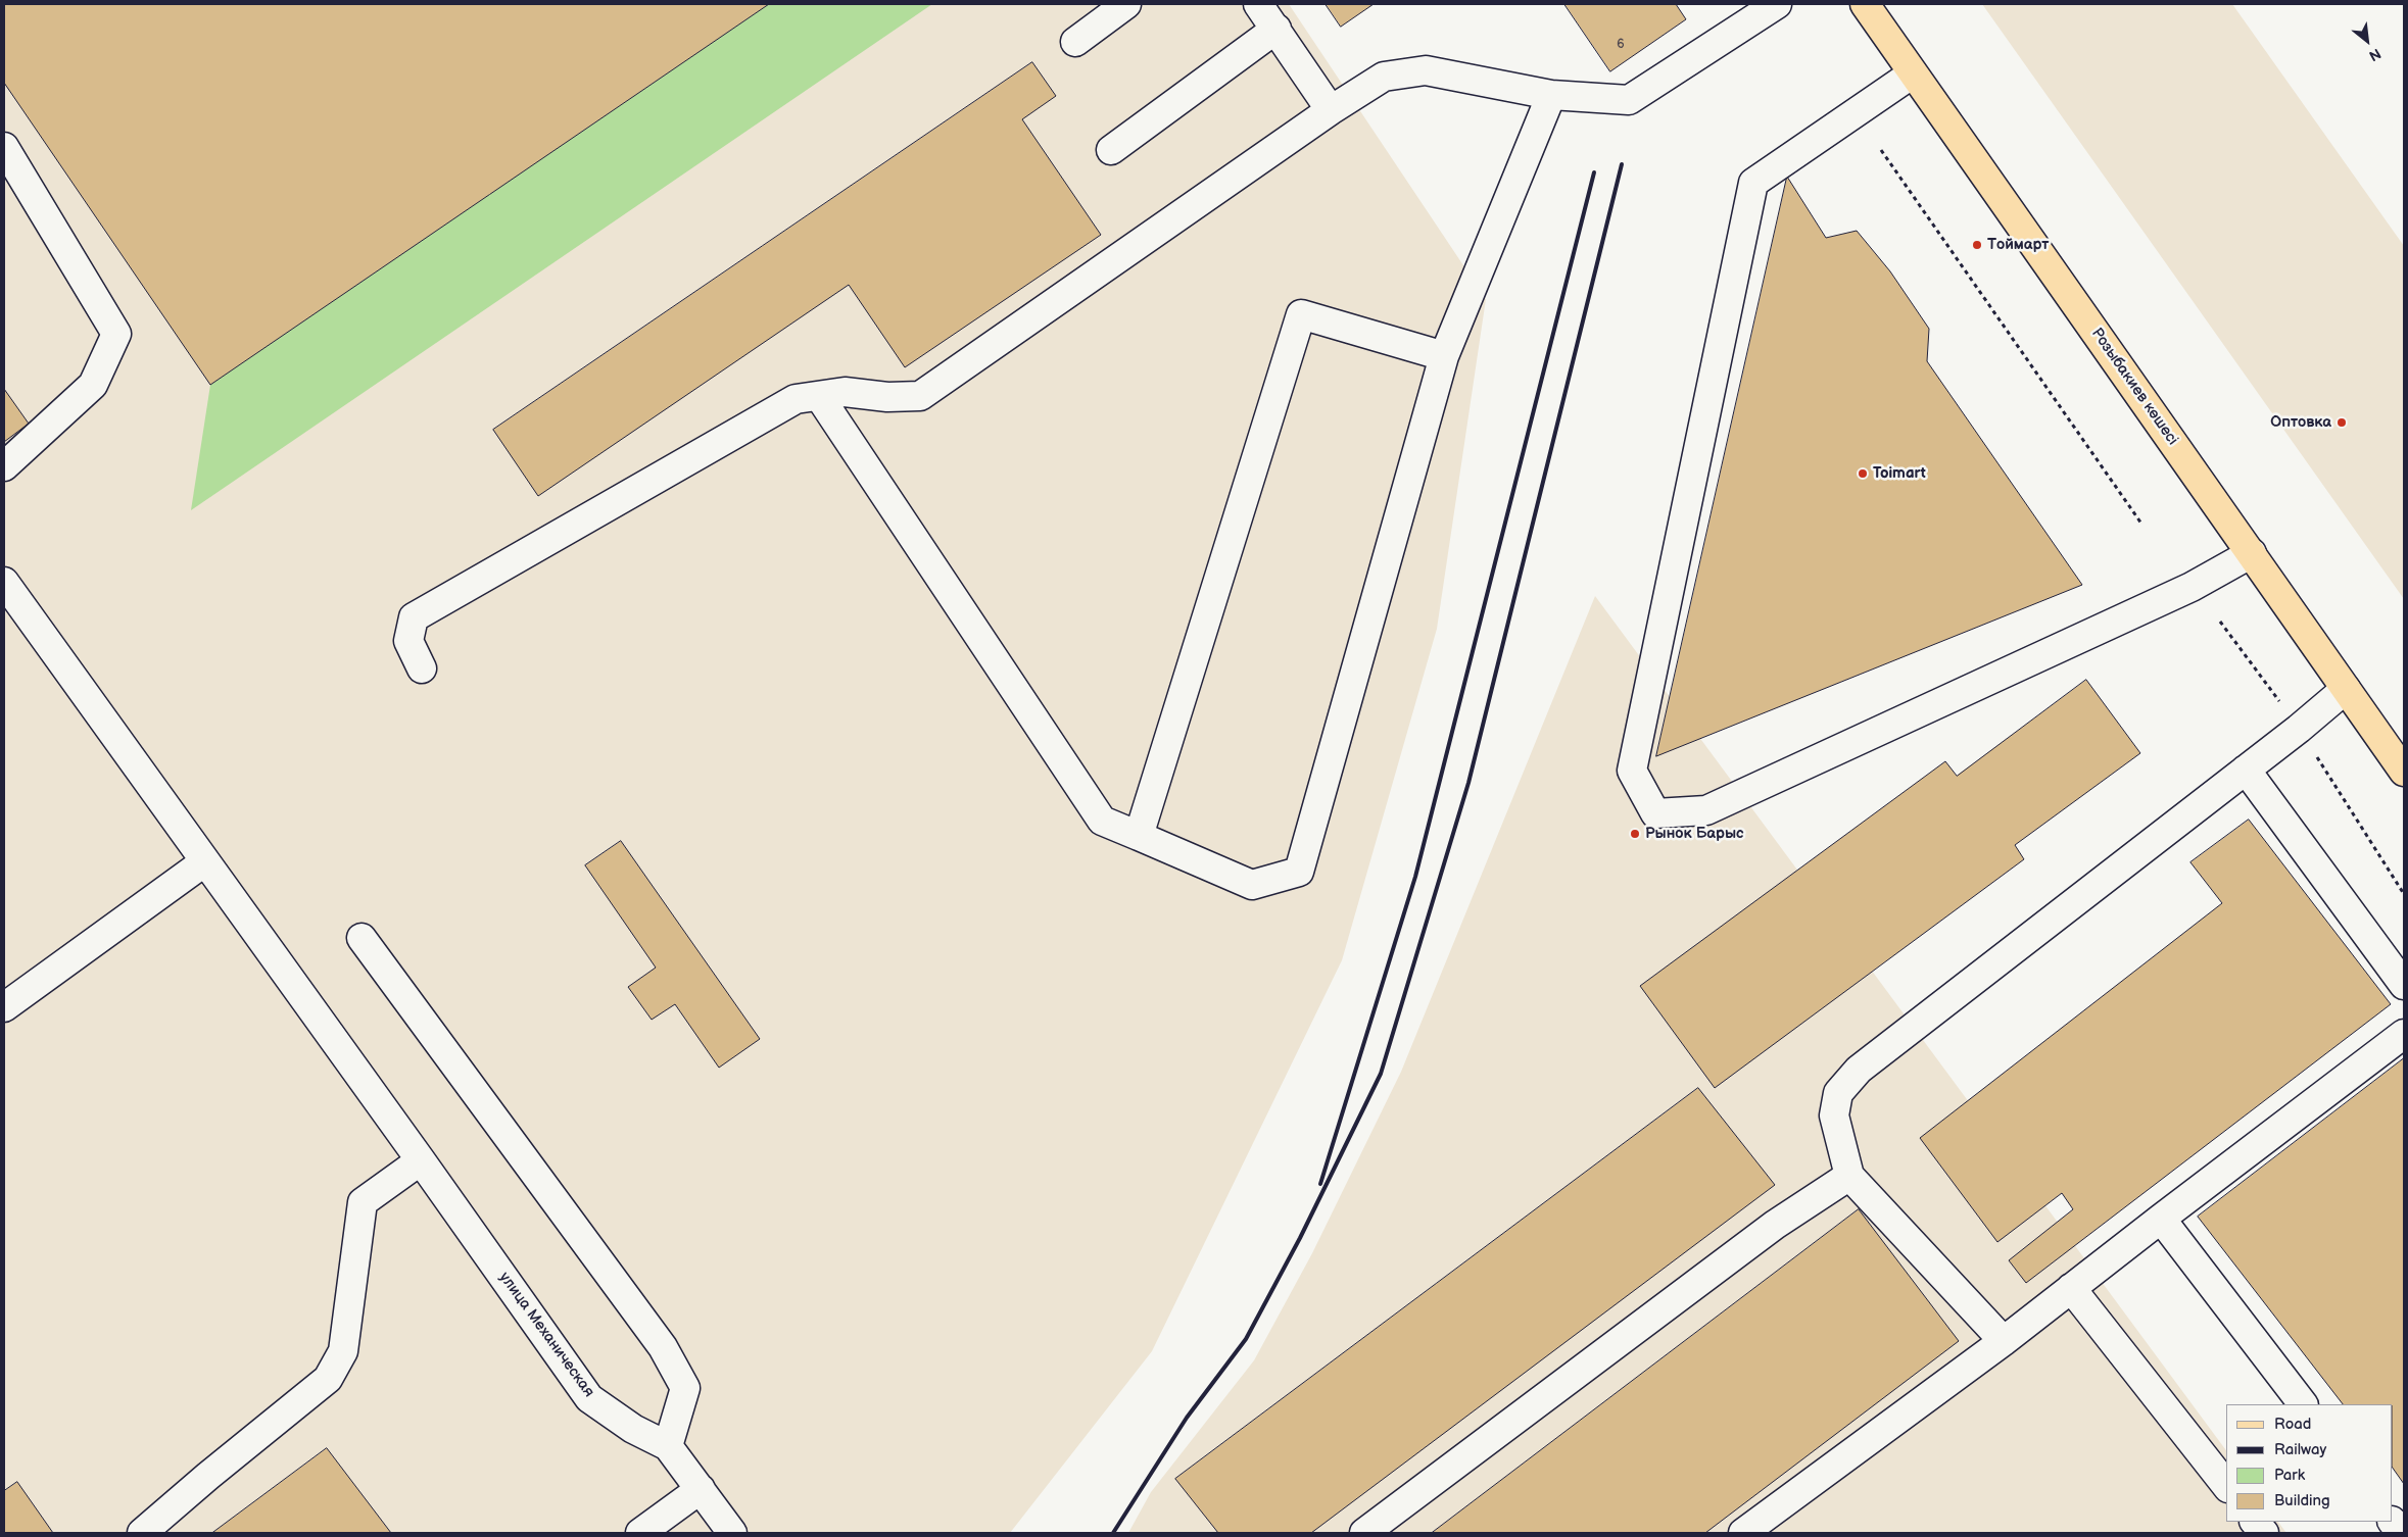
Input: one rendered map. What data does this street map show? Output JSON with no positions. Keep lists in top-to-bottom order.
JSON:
{
  "streets": {
    "main road": ["Розыбакиев көшесі"],
    "street": ["улица Механическая"]
  },
  "places": [
    "Тоймарт",
    "Оптовка",
    "Toimart",
    "Рынок Барыс"
  ],
  "house_numbers": ["6"],
  "legend": [
    "Road",
    "Railway",
    "Park",
    "Building"
  ],
  "north": "bottom right"
}
